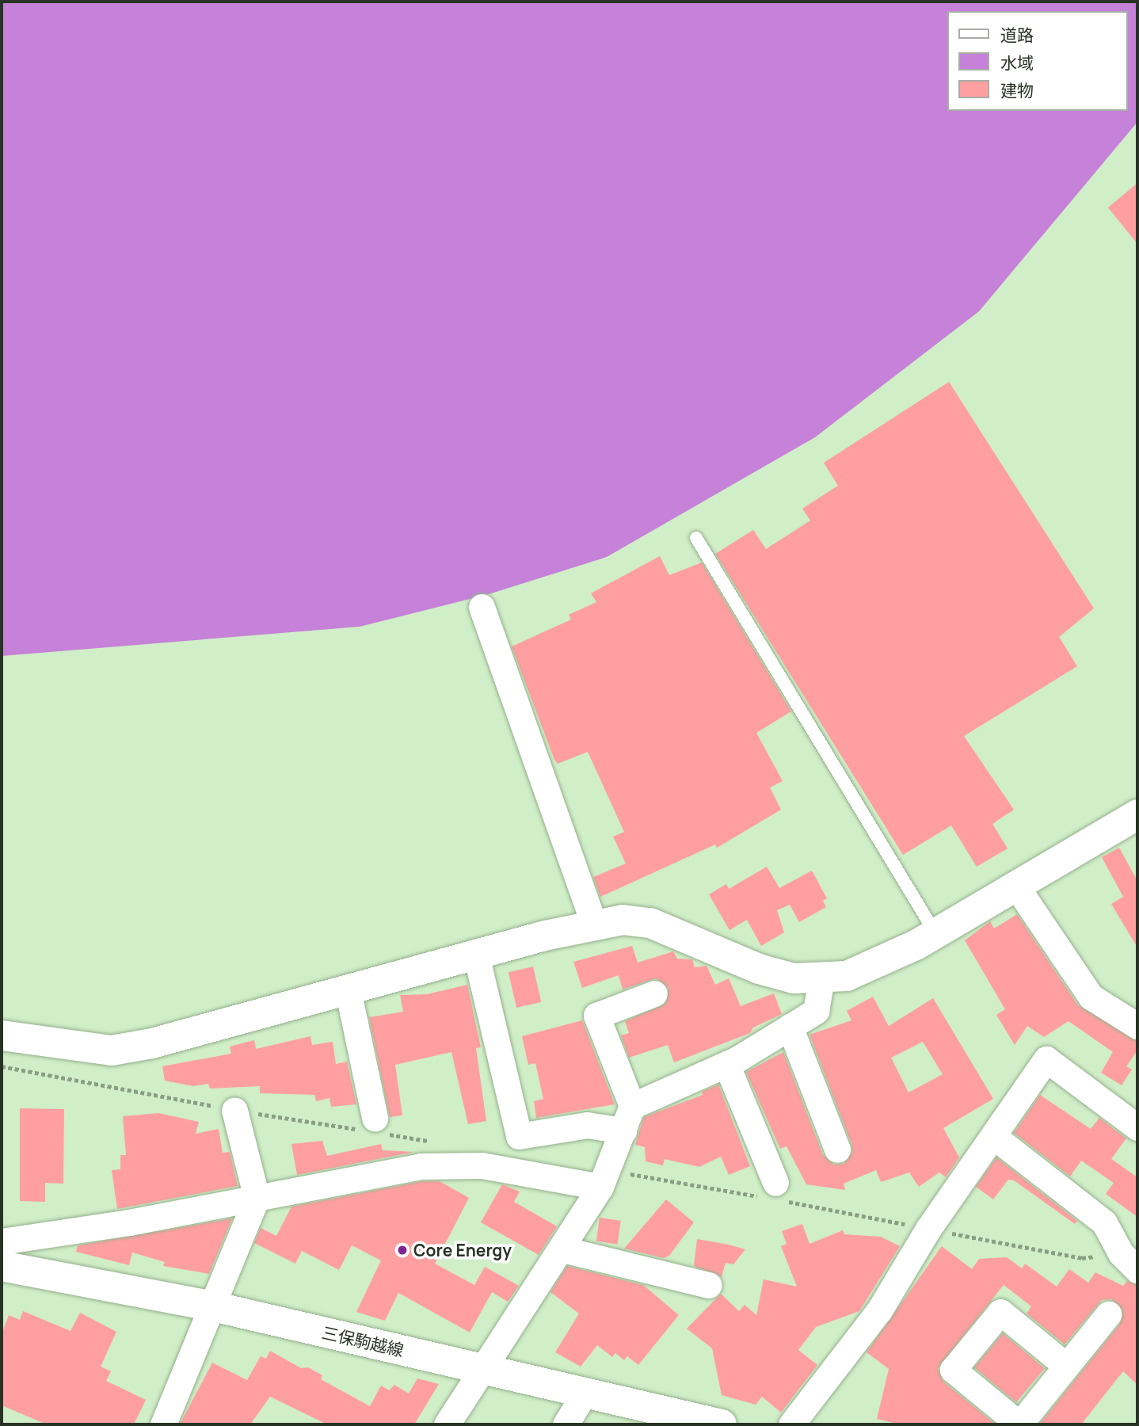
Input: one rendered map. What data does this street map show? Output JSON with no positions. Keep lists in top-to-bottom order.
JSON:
{
  "streets": {
    "street": ["三保駒越線"]
  },
  "places": ["Core Energy"],
  "legend": ["道路", "水域", "建物"]
}
